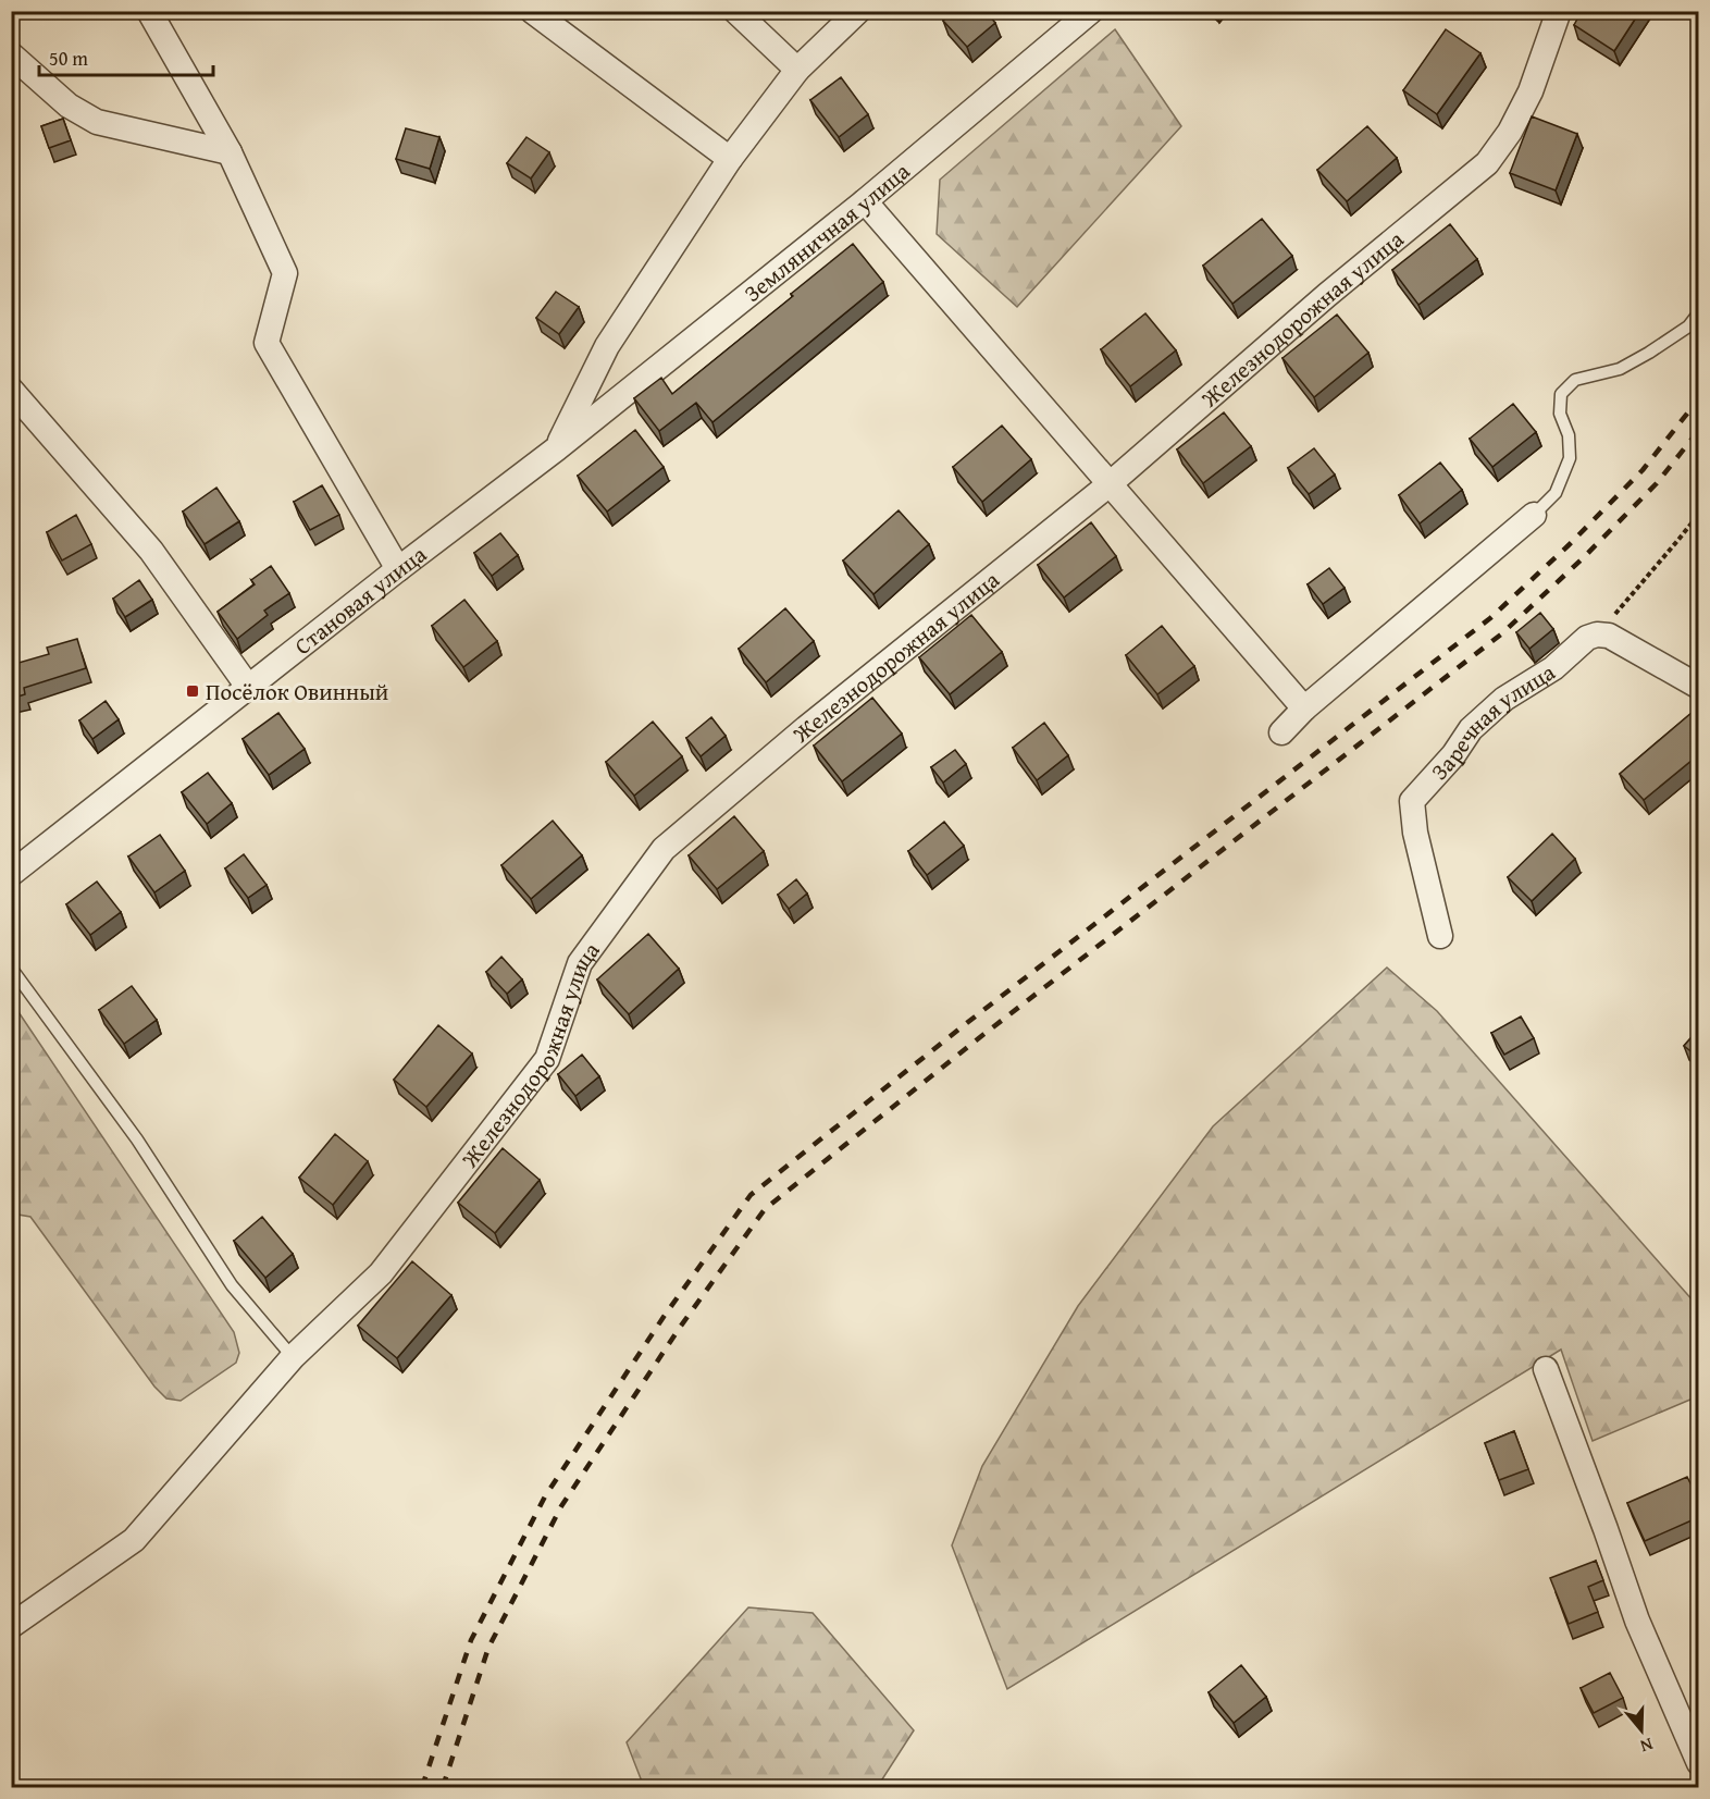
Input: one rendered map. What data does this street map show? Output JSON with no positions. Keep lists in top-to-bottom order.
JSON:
{
  "streets": {
    "street": [
      "Земляничная улица",
      "Железнодорожная улица",
      "Становая улица",
      "Заречная улица"
    ]
  },
  "crossings": [
    ["Земляничная улица", "Становая улица"]
  ],
  "places": {
    "transit": ["Посёлок Овинный"]
  },
  "scale_bar": "50 m",
  "north": "bottom"
}
